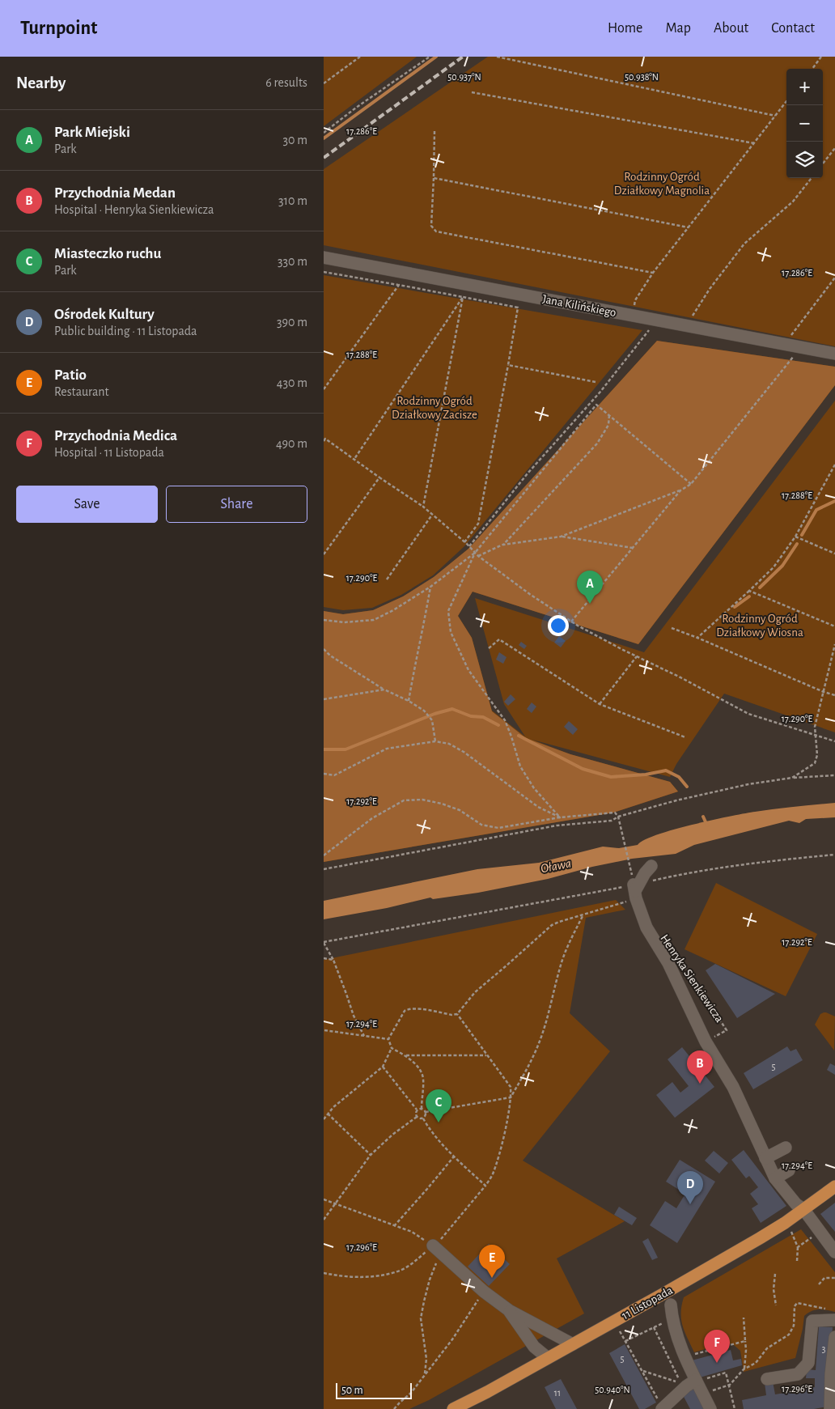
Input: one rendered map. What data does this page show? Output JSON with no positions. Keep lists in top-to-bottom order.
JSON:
{
  "streets": {
    "main road": ["11 Listopada"],
    "street": ["Jana Kilińskiego", "Henryka Sienkiewicza"]
  },
  "crossings": [
    ["Henryka Sienkiewicza", "11 Listopada"]
  ],
  "water": ["Oława"],
  "parks": ["Rodzinny Ogród Działkowy Magnolia", "Rodzinny Ogród Działkowy Zacisze", "Rodzinny Ogród Działkowy Wiosna"],
  "house_numbers": [
    "5",
    "3",
    "5",
    "11"
  ],
  "scale_bar": "50 m",
  "page": {
    "header": "Turnpoint",
    "nav": [
      "Home",
      "Map",
      "About",
      "Contact"
    ],
    "heading": ["Nearby", "6 results"],
    "map_buttons": ["+", "−"],
    "list": [
      {
        "mark": "A",
        "name": "Park Miejski",
        "note": "Park",
        "value": "30 m"
      },
      {
        "mark": "B",
        "name": "Przychodnia Medan",
        "note": "Hospital · Henryka Sienkiewicza",
        "value": "310 m"
      },
      {
        "mark": "C",
        "name": "Miasteczko ruchu",
        "note": "Park",
        "value": "330 m"
      },
      {
        "mark": "D",
        "name": "Ośrodek Kultury",
        "note": "Public building · 11 Listopada",
        "value": "390 m"
      },
      {
        "mark": "E",
        "name": "Patio",
        "note": "Restaurant",
        "value": "430 m"
      },
      {
        "mark": "F",
        "name": "Przychodnia Medica",
        "note": "Hospital · 11 Listopada",
        "value": "490 m"
      }
    ],
    "buttons": ["Save", "Share"],
    "pins": [
      "A",
      "B",
      "C",
      "D",
      "E",
      "F"
    ],
    "scale": "50 m"
  },
  "coordinates": [
    "50.937°N",
    "50.938°N",
    "17.286°E",
    "17.288°E",
    "17.290°E",
    "17.292°E",
    "17.294°E",
    "17.296°E",
    "50.940°N"
  ]
}
